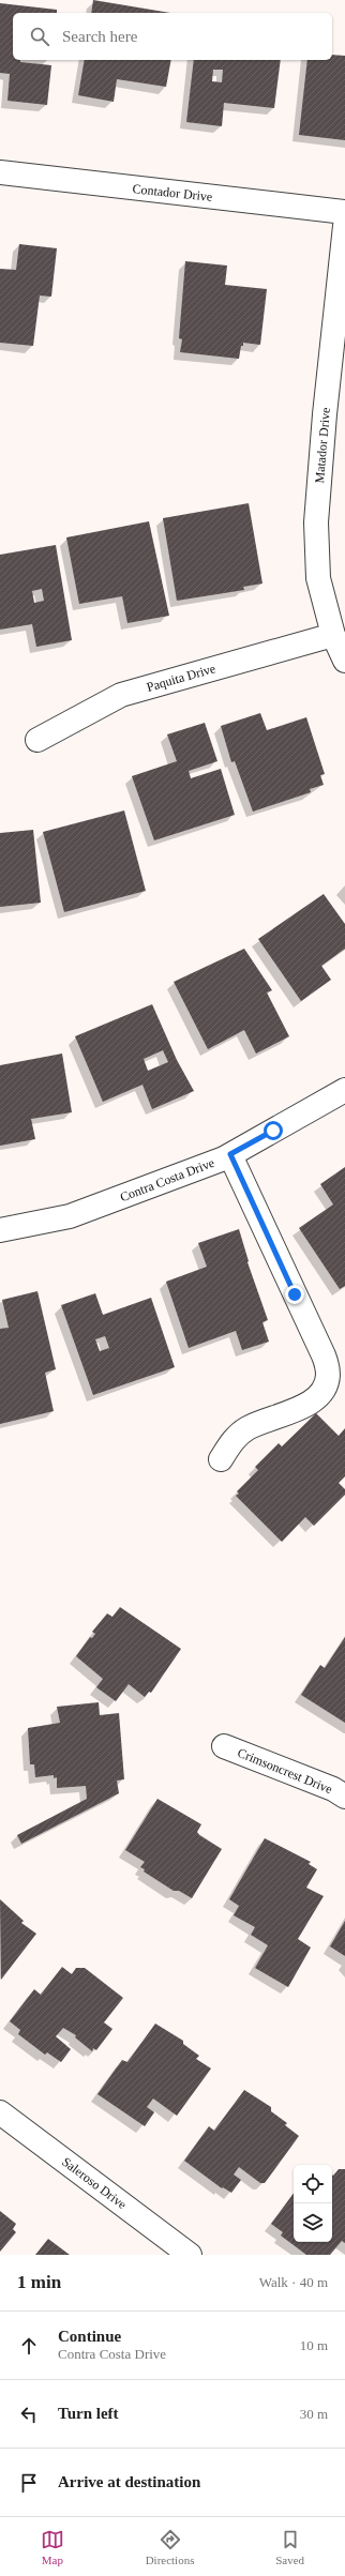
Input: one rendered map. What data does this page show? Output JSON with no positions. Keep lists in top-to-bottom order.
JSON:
{
  "streets": {
    "street": [
      "Contador Drive",
      "Matador Drive",
      "Paquita Drive",
      "Contra Costa Drive",
      "Crimsoncrest Drive",
      "Saleroso Drive"
    ]
  },
  "crossings": [
    ["Matador Drive", "Paquita Drive"]
  ],
  "page": {
    "search": "Search here",
    "heading": ["1 min", "Walk · 40 m"],
    "list": [
      ["Continue", "Contra Costa Drive", "10 m"],
      ["Turn left", "30 m"],
      "Arrive at destination"
    ],
    "nav": ["Map", "Directions", "Saved"]
  }
}
